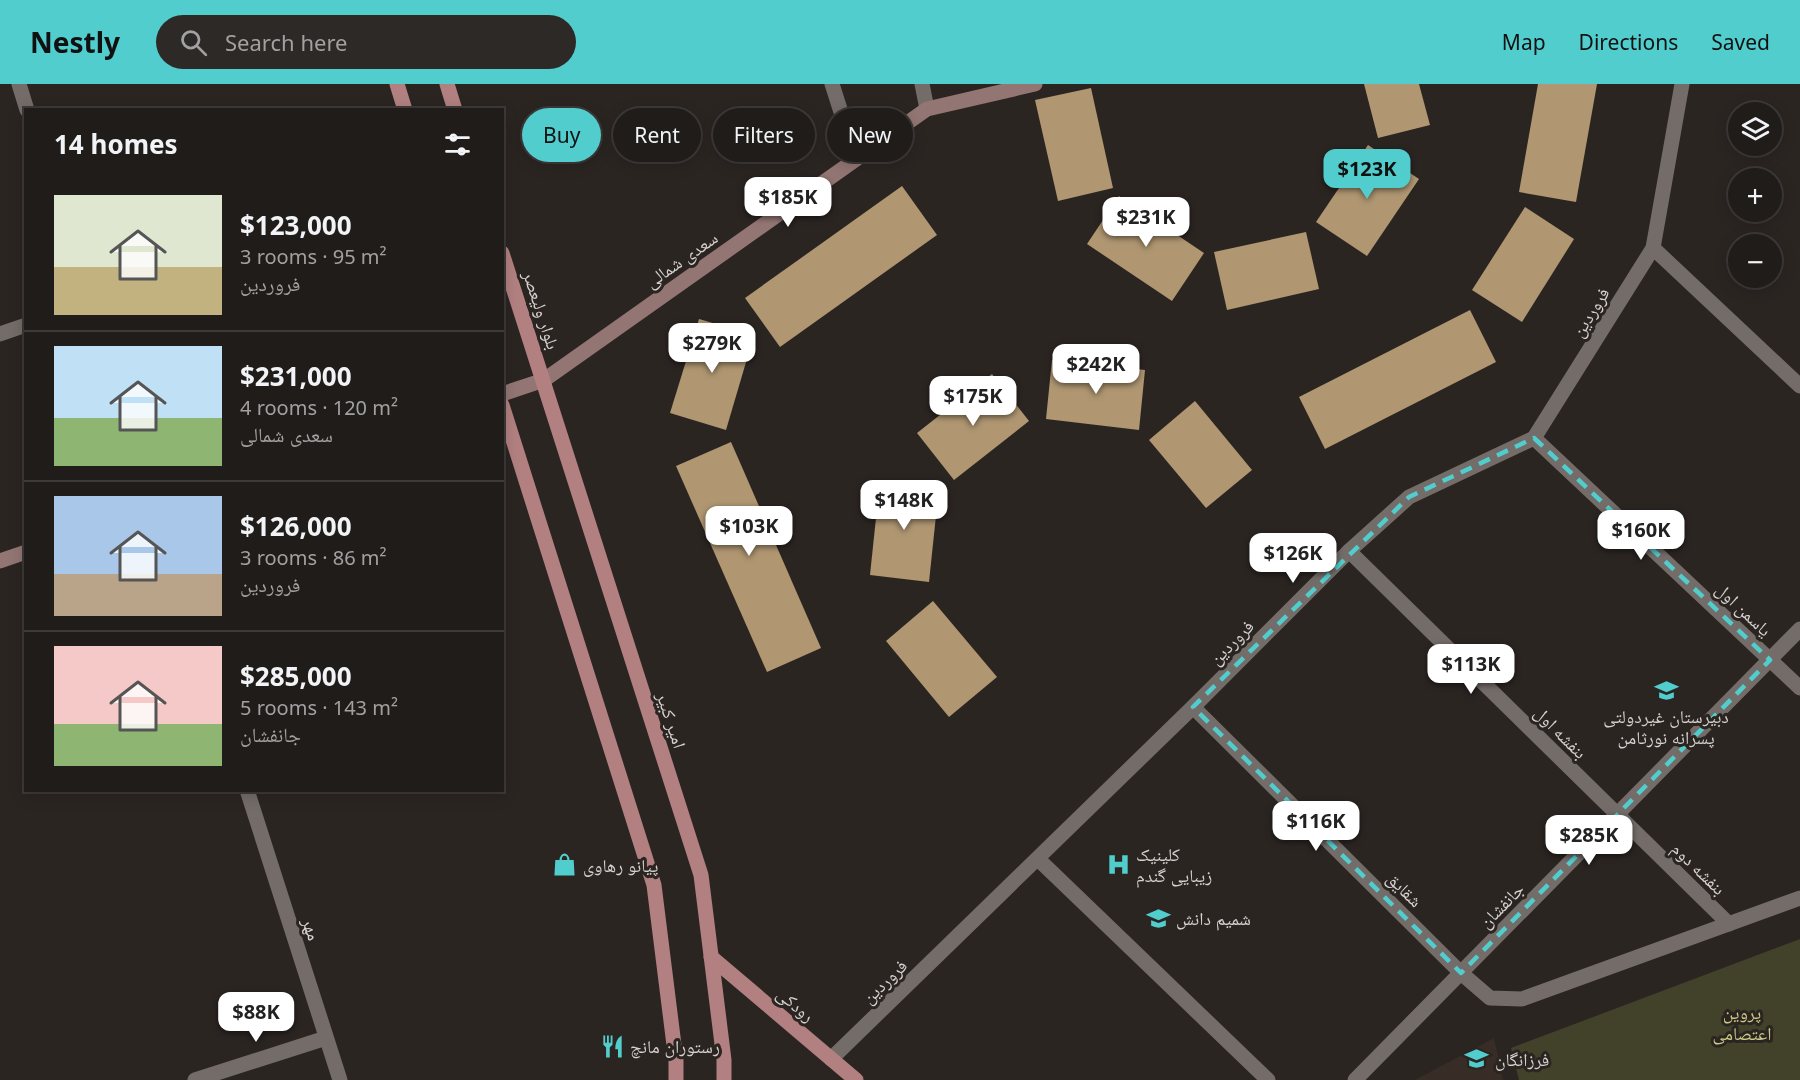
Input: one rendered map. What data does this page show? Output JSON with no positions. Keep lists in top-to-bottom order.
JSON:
{
  "streets": {
    "main road": [
      "سعدى شمالى",
      "بلوار ولیعصر",
      "امیر کبیر",
      "رودکى"
    ],
    "street": [
      "فروردین",
      "یاسمن اول",
      "بنفشه اول",
      "بنفشه دوم",
      "شقایق",
      "جانفشان",
      "مهر"
    ]
  },
  "crossings": [
    ["سعدى شمالى", "بلوار ولیعصر"],
    ["سعدى شمالى", "امیر کبیر"],
    ["بلوار ولیعصر", "امیر کبیر"],
    ["فروردین", "یاسمن اول"],
    ["فروردین", "بنفشه اول"],
    ["فروردین", "شقایق"],
    ["فروردین", "رودکى"],
    ["یاسمن اول", "جانفشان"],
    ["امیر کبیر", "رودکى"],
    ["بنفشه اول", "بنفشه دوم"],
    ["بنفشه اول", "جانفشان"],
    ["بنفشه دوم", "شقایق"],
    ["بنفشه دوم", "جانفشان"],
    ["شقایق", "جانفشان"]
  ],
  "parks": ["پروین اعتصامى"],
  "places": {
    "school or university": ["دبیرستان غیردولتی پسرانه نورثامن", "شمیم دانش", "فرزانگان"],
    "hospital": ["کلینیک زیبایی گندم"],
    "shop": ["پیانو رهاوی"],
    "restaurant": ["رستوران مانچ"]
  },
  "page": {
    "header": "Nestly",
    "search": "Search here",
    "nav": ["Map", "Directions", "Saved"],
    "map_buttons": ["+", "−"],
    "chip": [
      "Buy",
      "Rent",
      "Filters",
      "New"
    ],
    "heading": "14 homes",
    "price": [
      "$123K",
      "$185K",
      "$231K",
      "$279K",
      "$242K",
      "$175K",
      "$148K",
      "$103K",
      "$160K",
      "$126K",
      "$113K",
      "$116K",
      "$285K",
      "$88K"
    ],
    "list": [
      {
        "name": "$123,000",
        "note": "3 rooms · 95 m² · فروردین"
      },
      {
        "name": "$231,000",
        "note": "4 rooms · 120 m² · سعدى شمالى"
      },
      {
        "name": "$126,000",
        "note": "3 rooms · 86 m² · فروردین"
      },
      {
        "name": "$285,000",
        "note": "5 rooms · 143 m² · جانفشان"
      }
    ]
  }
}
